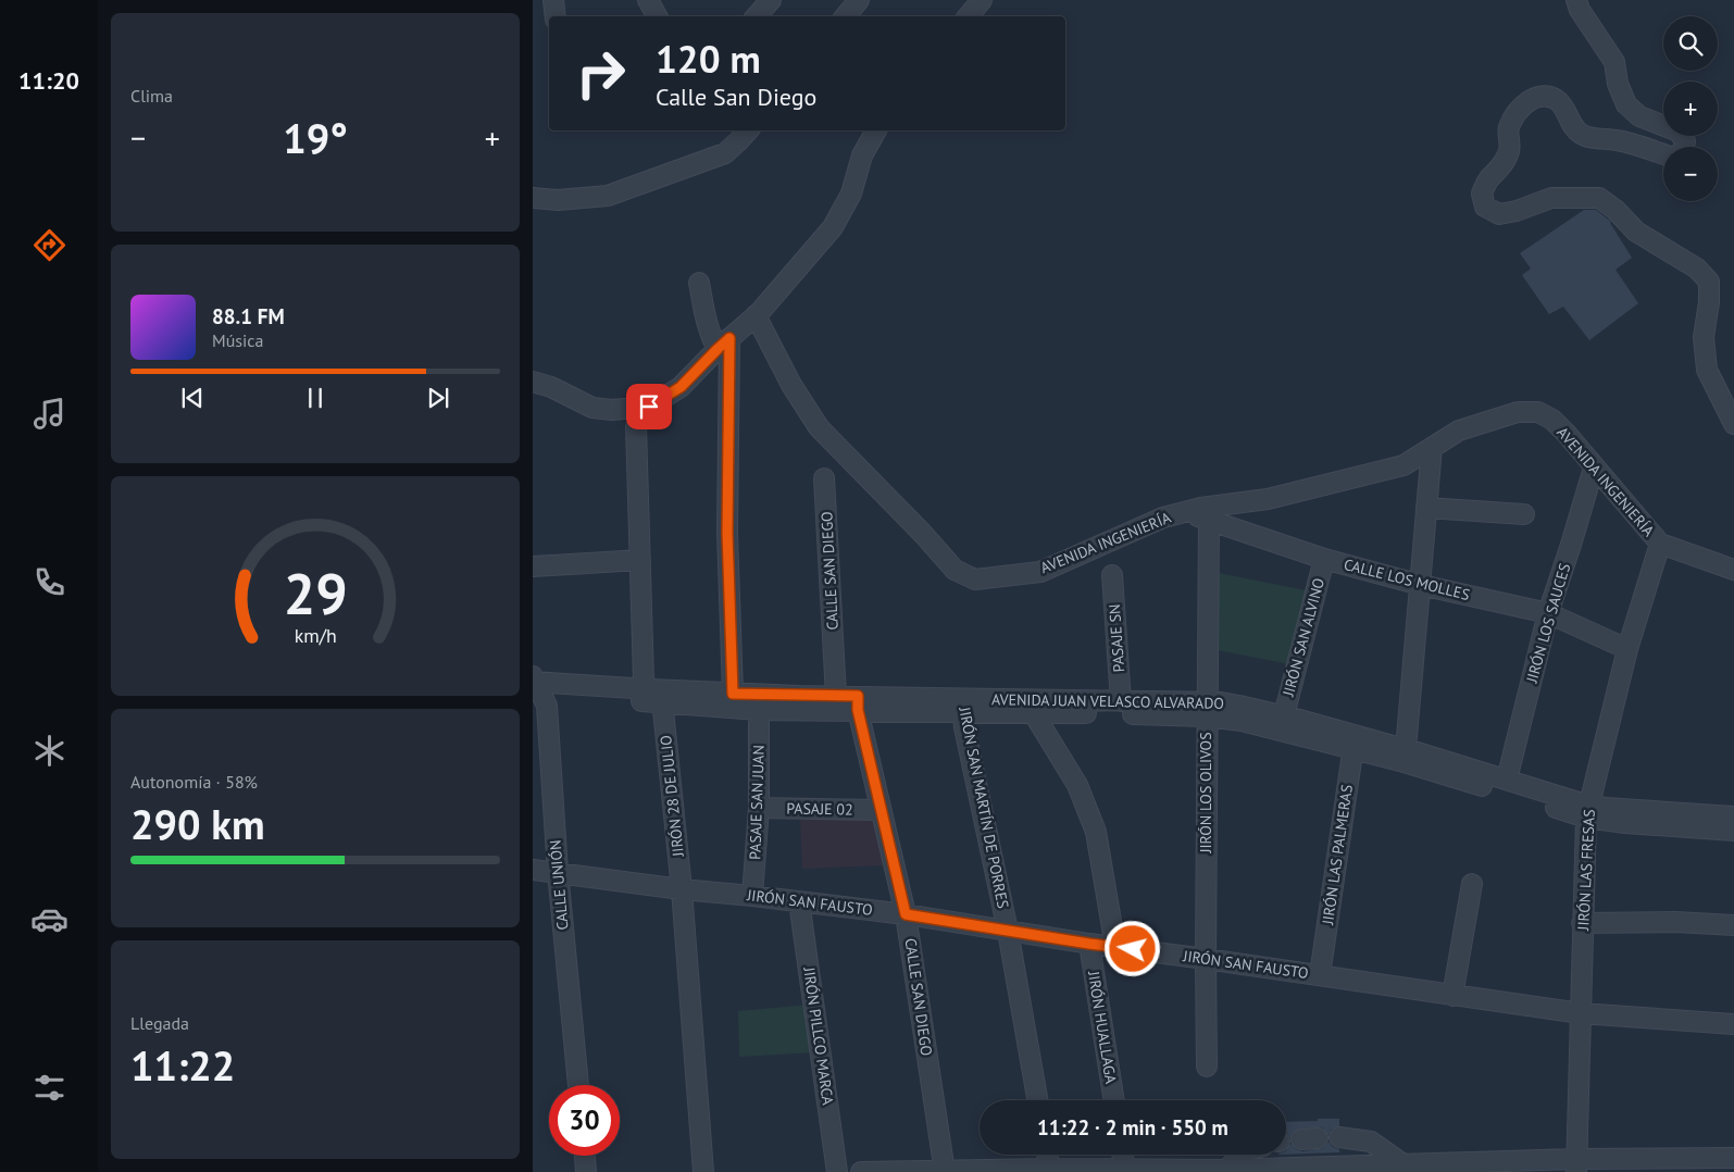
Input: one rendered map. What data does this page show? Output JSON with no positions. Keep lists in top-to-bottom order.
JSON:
{
  "streets": {
    "street": [
      "AVENIDA INGENIERÍA",
      "CALLE SAN DIEGO",
      "CALLE LOS MOLLES",
      "JIRÓN LOS SAUCES",
      "JIRÓN SAN ALVINO",
      "PASAJE SN",
      "AVENIDA JUAN VELASCO ALVARADO",
      "JIRÓN LOS OLIVOS",
      "JIRÓN 28 DE JULIO",
      "PASAJE SAN JUAN",
      "JIRÓN SAN MARTÍN DE PORRES",
      "PASAJE 02",
      "JIRÓN LAS PALMERAS",
      "JIRÓN LAS FRESAS",
      "CALLE UNIÓN",
      "JIRÓN SAN FAUSTO",
      "JIRÓN HUALLAGA",
      "JIRÓN PILLCO MARCA"
    ]
  },
  "crossings": [
    ["AVENIDA INGENIERÍA", "CALLE LOS MOLLES"],
    ["AVENIDA INGENIERÍA", "JIRÓN LOS SAUCES"],
    ["AVENIDA INGENIERÍA", "JIRÓN LAS FRESAS"],
    ["CALLE SAN DIEGO", "AVENIDA JUAN VELASCO ALVARADO"],
    ["CALLE SAN DIEGO", "PASAJE 02"],
    ["CALLE SAN DIEGO", "JIRÓN SAN FAUSTO"],
    ["CALLE LOS MOLLES", "JIRÓN LOS SAUCES"],
    ["CALLE LOS MOLLES", "JIRÓN SAN ALVINO"],
    ["CALLE LOS MOLLES", "JIRÓN LOS OLIVOS"],
    ["CALLE LOS MOLLES", "JIRÓN LAS FRESAS"],
    ["JIRÓN LOS SAUCES", "AVENIDA JUAN VELASCO ALVARADO"],
    ["JIRÓN SAN ALVINO", "AVENIDA JUAN VELASCO ALVARADO"],
    ["PASAJE SN", "AVENIDA JUAN VELASCO ALVARADO"],
    ["AVENIDA JUAN VELASCO ALVARADO", "JIRÓN LOS OLIVOS"],
    ["AVENIDA JUAN VELASCO ALVARADO", "JIRÓN 28 DE JULIO"],
    ["AVENIDA JUAN VELASCO ALVARADO", "PASAJE SAN JUAN"],
    ["AVENIDA JUAN VELASCO ALVARADO", "JIRÓN SAN MARTÍN DE PORRES"],
    ["AVENIDA JUAN VELASCO ALVARADO", "JIRÓN LAS PALMERAS"],
    ["AVENIDA JUAN VELASCO ALVARADO", "JIRÓN LAS FRESAS"],
    ["AVENIDA JUAN VELASCO ALVARADO", "CALLE UNIÓN"],
    ["JIRÓN LOS OLIVOS", "JIRÓN SAN FAUSTO"],
    ["JIRÓN 28 DE JULIO", "JIRÓN SAN FAUSTO"],
    ["PASAJE SAN JUAN", "PASAJE 02"],
    ["PASAJE SAN JUAN", "JIRÓN SAN FAUSTO"],
    ["JIRÓN SAN MARTÍN DE PORRES", "JIRÓN SAN FAUSTO"],
    ["JIRÓN LAS PALMERAS", "JIRÓN SAN FAUSTO"],
    ["JIRÓN LAS FRESAS", "JIRÓN SAN FAUSTO"],
    ["CALLE UNIÓN", "JIRÓN SAN FAUSTO"],
    ["JIRÓN SAN FAUSTO", "JIRÓN HUALLAGA"],
    ["JIRÓN SAN FAUSTO", "JIRÓN PILLCO MARCA"]
  ],
  "page": {
    "tabs": "11:20",
    "tile": [
      "Clima",
      ["Autonomía · 58%", "290 km"],
      ["Llegada", "11:22"]
    ],
    "map_buttons": ["+", "−"],
    "turn": ["120 m", "Calle San Diego"],
    "heat": ["−", "19°", "+"],
    "song": ["88.1 FM", "Música"],
    "limit": "30",
    "trip": "11:22 · 2 min · 550 m",
    "gauge": ["29", "km/h"]
  }
}
